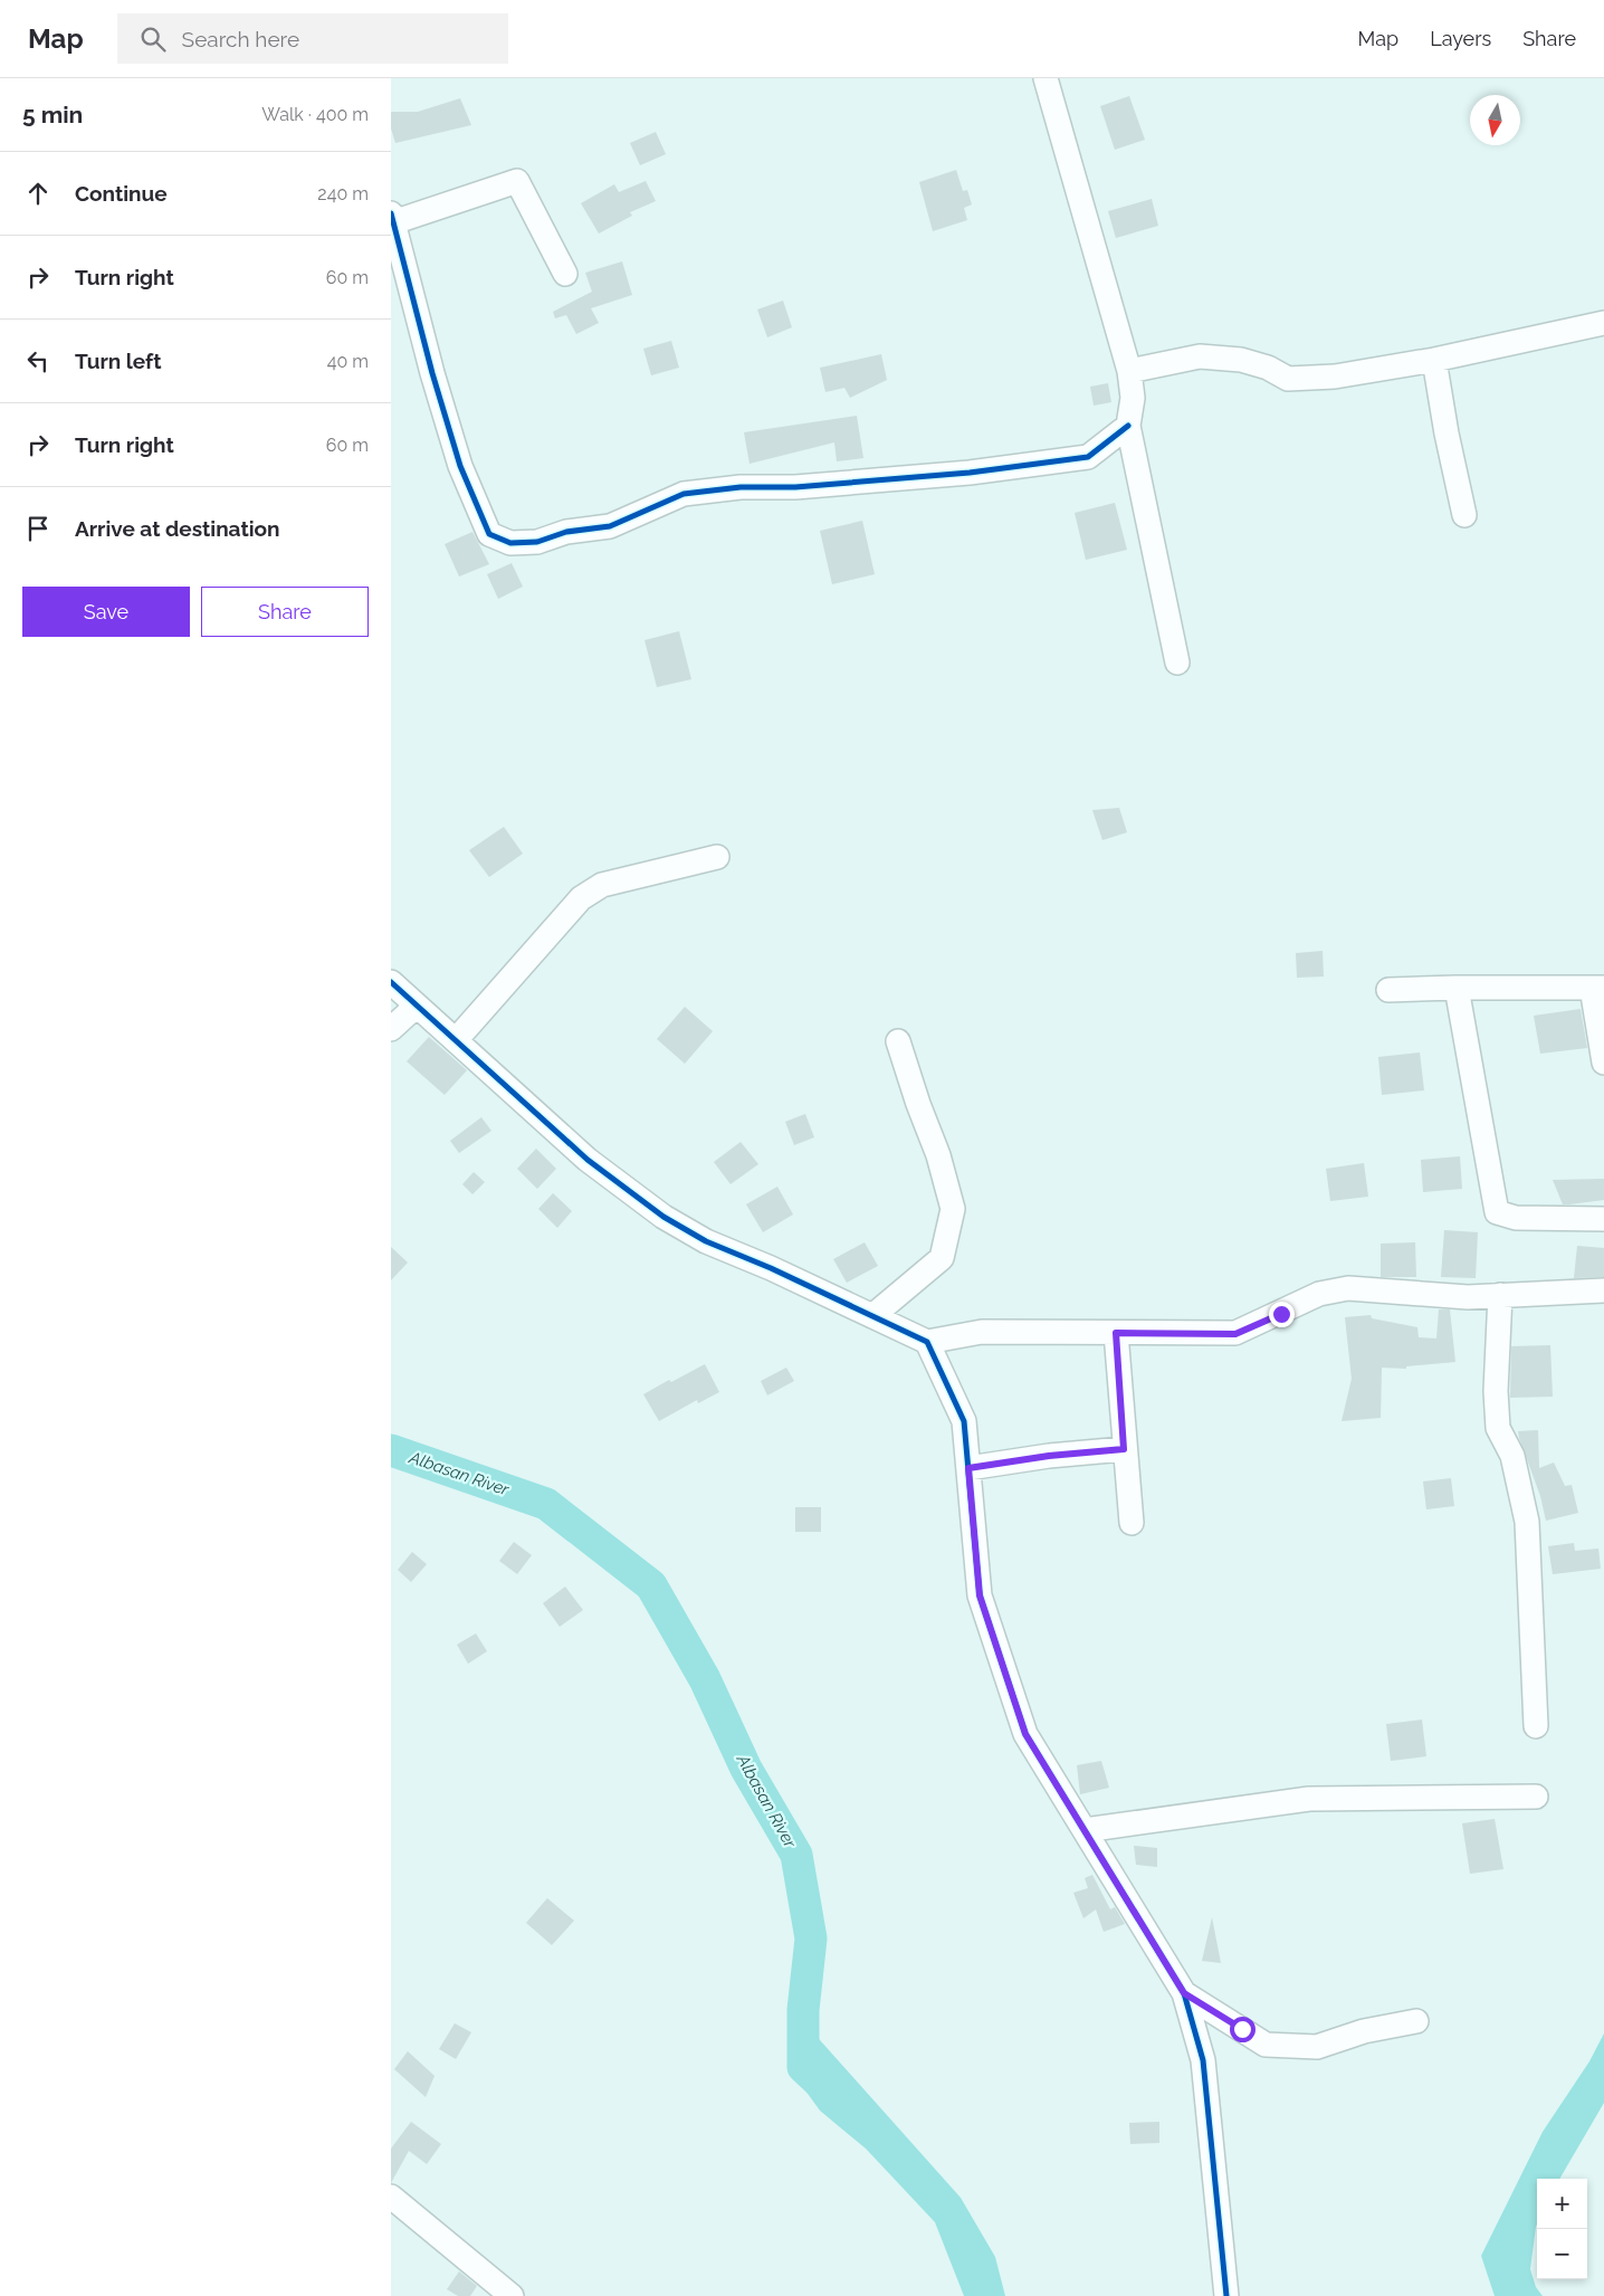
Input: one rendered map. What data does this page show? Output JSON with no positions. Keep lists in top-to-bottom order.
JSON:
{
  "water": ["Albasan River"],
  "north": "bottom",
  "page": {
    "header": "Map",
    "search": "Search here",
    "nav": ["Map", "Layers", "Share"],
    "heading": ["5 min", "Walk · 400 m"],
    "list": [
      ["Continue", "240 m"],
      ["Turn right", "60 m"],
      ["Turn left", "40 m"],
      ["Turn right", "60 m"],
      "Arrive at destination"
    ],
    "buttons": ["Save", "Share"],
    "map_buttons": ["+", "−"]
  }
}
